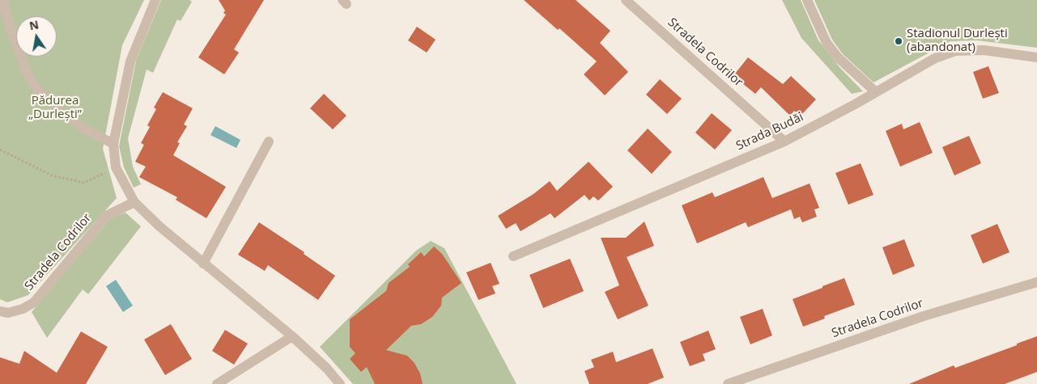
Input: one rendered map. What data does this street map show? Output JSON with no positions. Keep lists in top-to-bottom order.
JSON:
{
  "streets": {
    "street": ["Stradela Codrilor", "Strada Budăi"]
  },
  "crossings": [
    ["Stradela Codrilor", "Strada Budăi"]
  ],
  "parks": ["Pădurea „Durlești”"],
  "places": ["Stadionul Durlești (abandonat)"],
  "north": "top"
}
